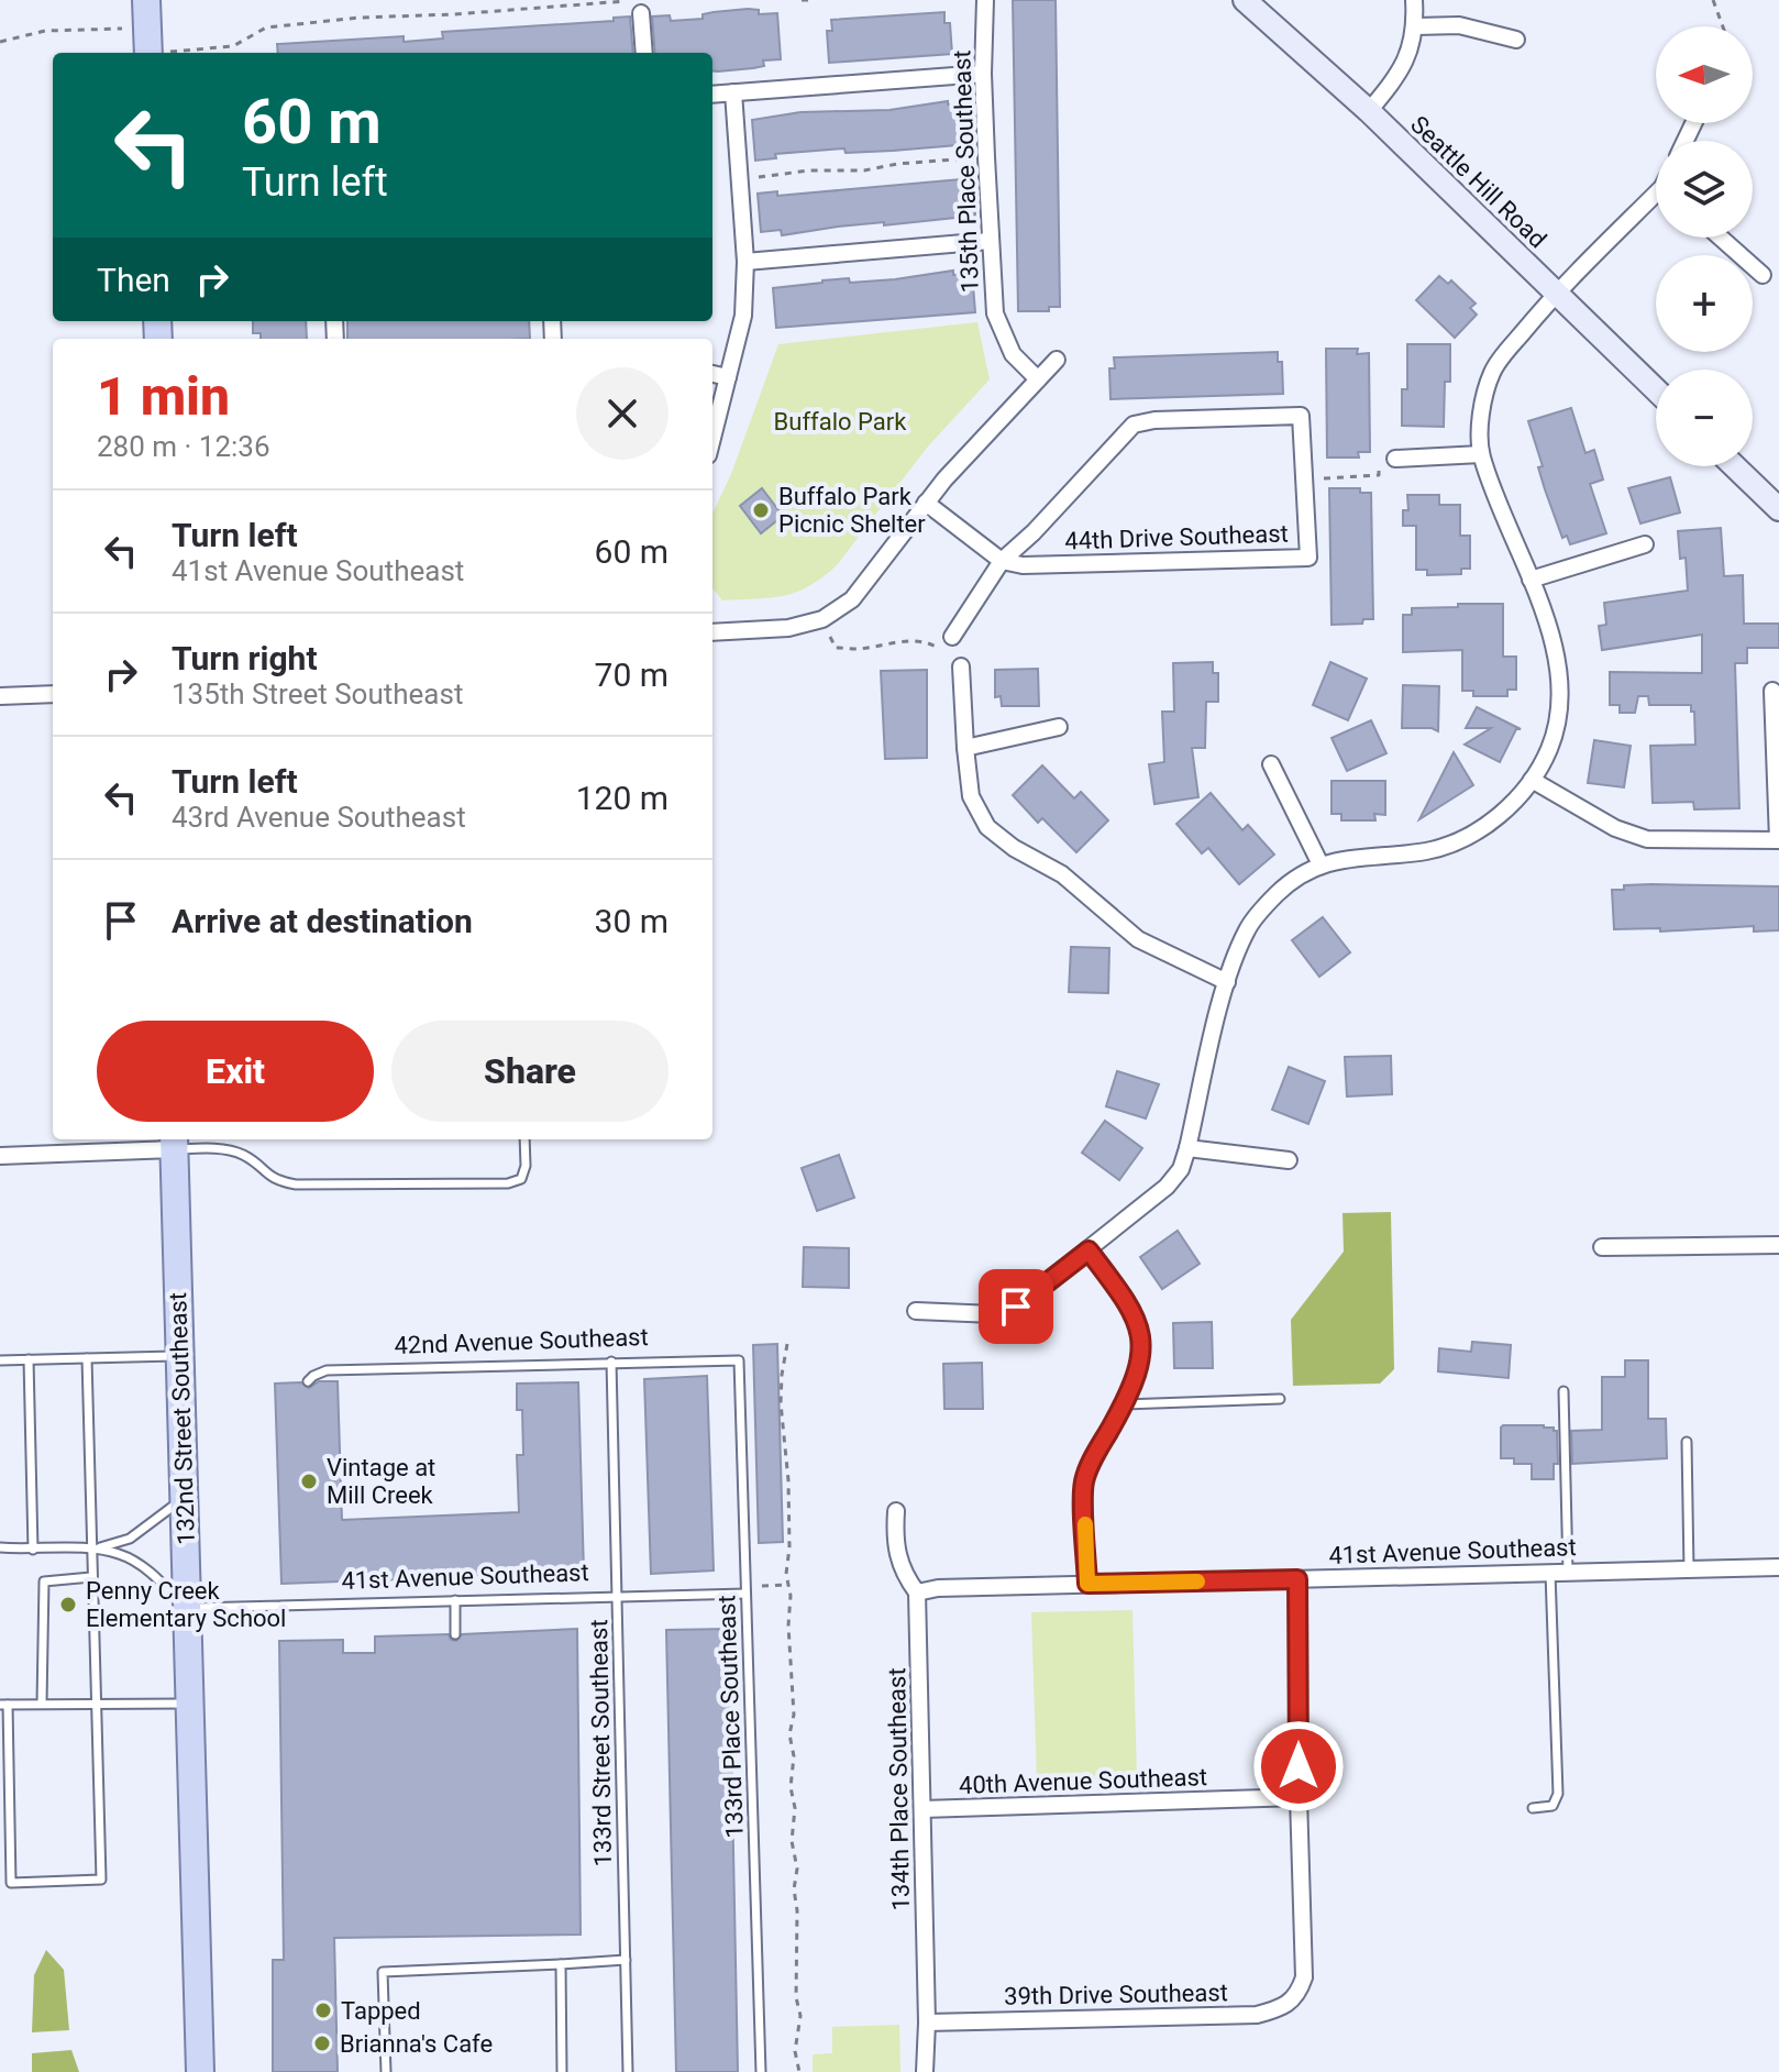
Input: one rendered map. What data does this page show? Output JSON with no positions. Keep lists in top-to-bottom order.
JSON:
{
  "streets": {
    "main road": ["Seattle Hill Road", "132nd Street Southeast"],
    "street": [
      "135th Place Southeast",
      "44th Drive Southeast",
      "41st Avenue Southeast",
      "40th Avenue Southeast",
      "134th Place Southeast",
      "39th Drive Southeast"
    ],
    "lane": ["42nd Avenue Southeast", "133rd Place Southeast", "133rd Street Southeast"]
  },
  "crossings": [
    ["42nd Avenue Southeast", "133rd Place Southeast"],
    ["42nd Avenue Southeast", "133rd Street Southeast"],
    ["132nd Street Southeast", "41st Avenue Southeast"],
    ["41st Avenue Southeast", "133rd Place Southeast"],
    ["41st Avenue Southeast", "133rd Street Southeast"],
    ["41st Avenue Southeast", "134th Place Southeast"],
    ["40th Avenue Southeast", "134th Place Southeast"],
    ["40th Avenue Southeast", "39th Drive Southeast"],
    ["134th Place Southeast", "39th Drive Southeast"]
  ],
  "parks": ["Buffalo Park"],
  "places": [
    "Buffalo Park Picnic Shelter",
    "Vintage at Mill Creek",
    "Penny Creek Elementary School",
    "Tapped",
    "Brianna's Cafe"
  ],
  "north": "left",
  "page": {
    "map_buttons": ["+", "−"],
    "turn": ["60 m", "Turn left"],
    "then": "Then",
    "heading": ["1 min", "280 m · 12:36"],
    "list": [
      {
        "name": "Turn left",
        "note": "41st Avenue Southeast",
        "value": "60 m"
      },
      {
        "name": "Turn right",
        "note": "135th Street Southeast",
        "value": "70 m"
      },
      {
        "name": "Turn left",
        "note": "43rd Avenue Southeast",
        "value": "120 m"
      },
      {
        "name": "Arrive at destination",
        "value": "30 m"
      }
    ],
    "buttons": ["Exit", "Share"]
  }
}
